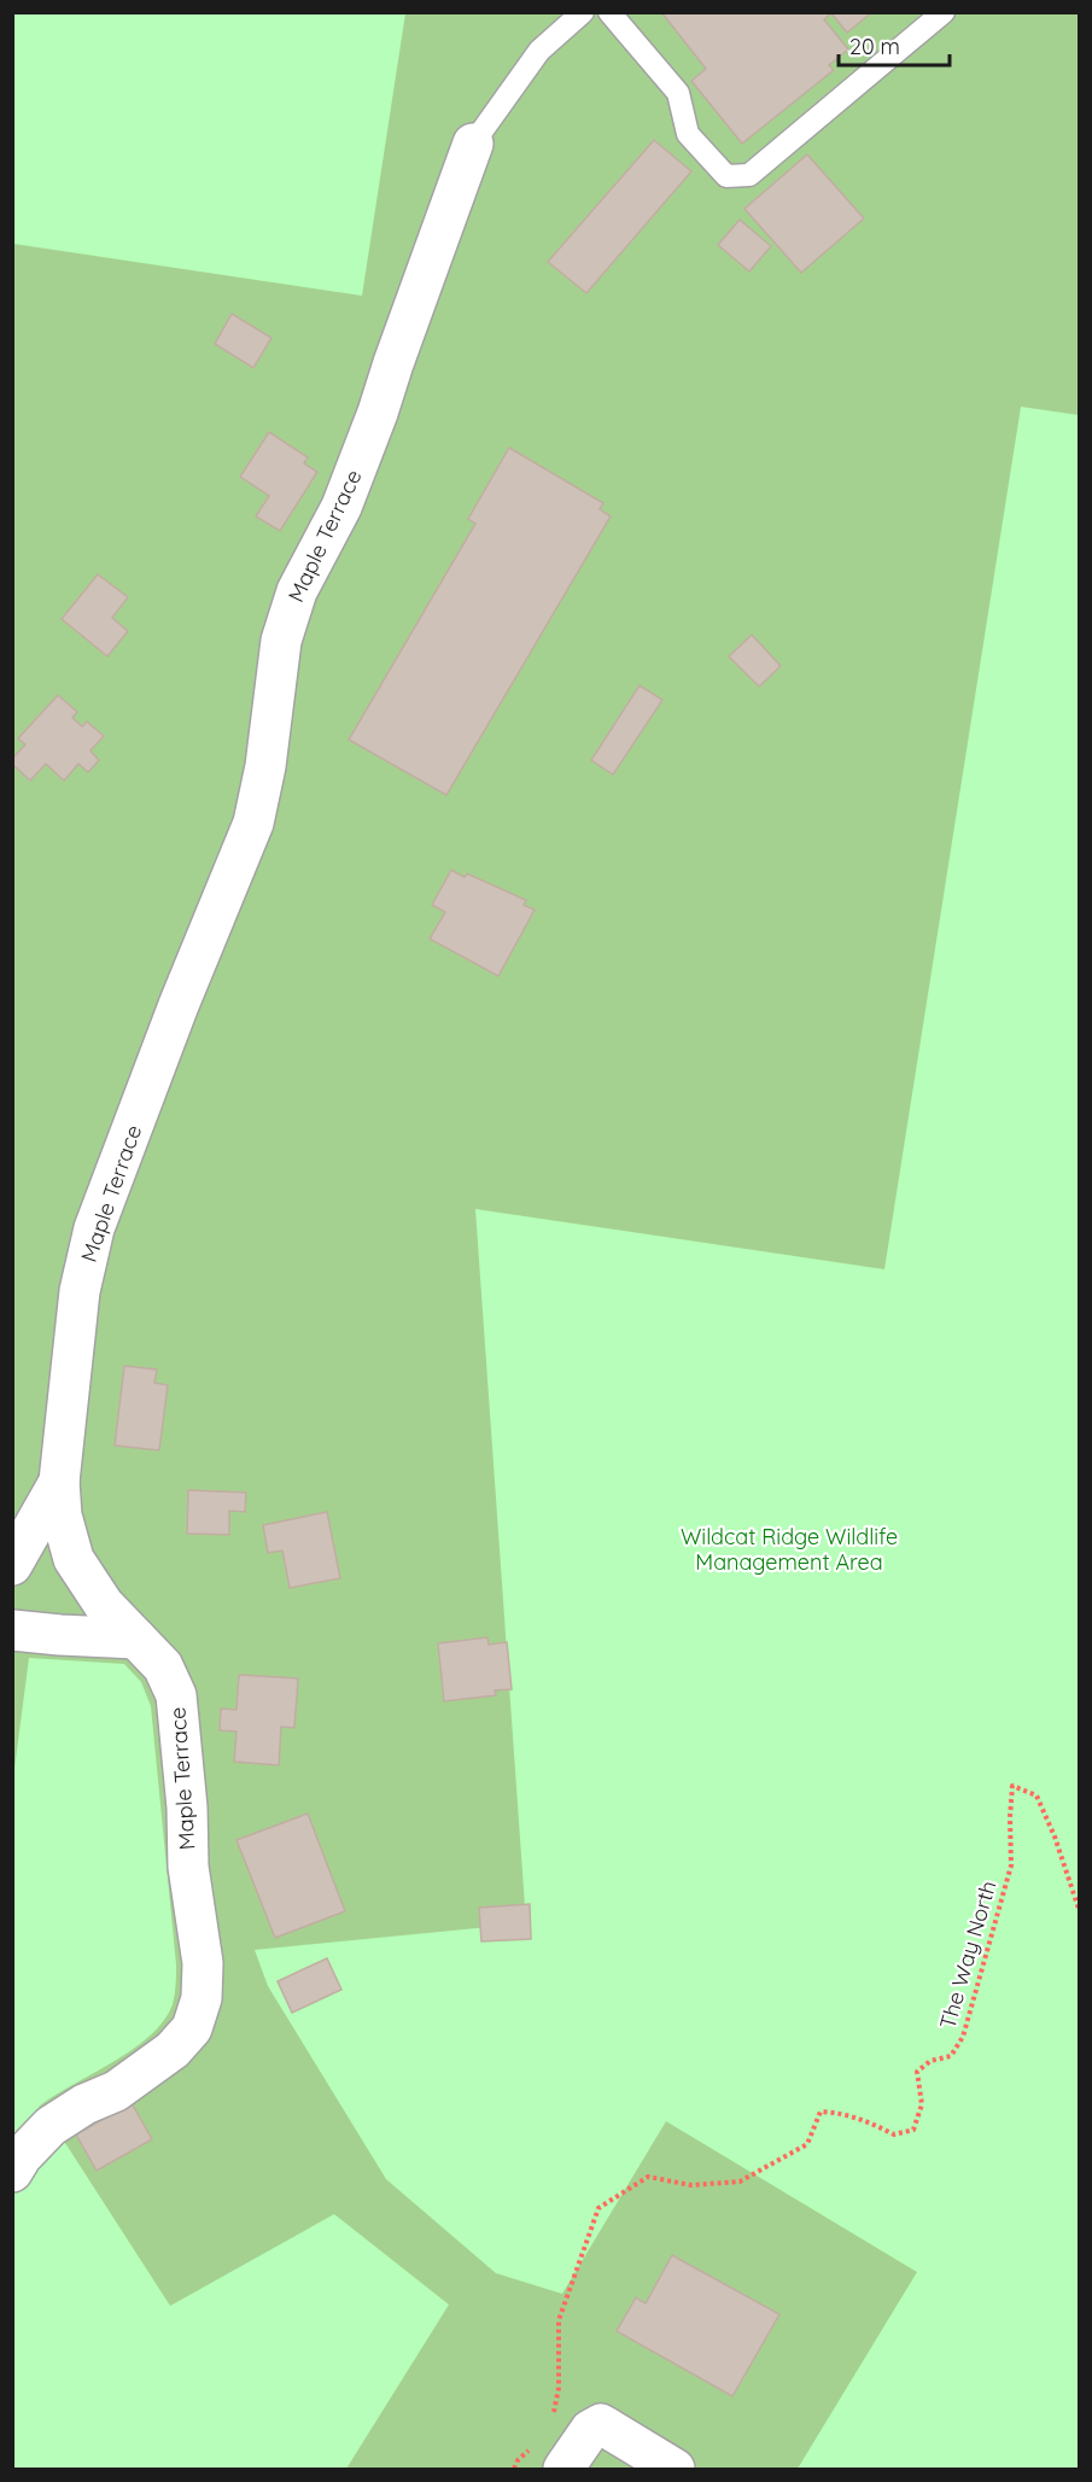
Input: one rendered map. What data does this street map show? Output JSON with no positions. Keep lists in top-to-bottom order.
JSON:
{
  "streets": {
    "street": ["Maple Terrace"],
    "path": ["The Way North"]
  },
  "parks": ["Wildcat Ridge Wildlife Management Area"],
  "scale_bar": "20 m"
}
